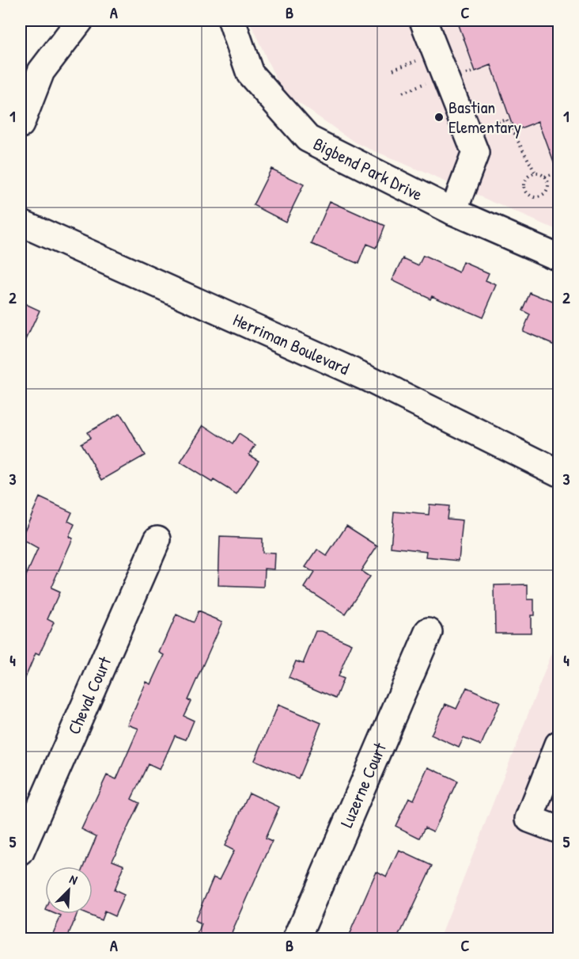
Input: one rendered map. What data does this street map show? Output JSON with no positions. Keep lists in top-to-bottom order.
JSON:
{
  "streets": {
    "street": [
      "Bigbend Park Drive",
      "Herriman Boulevard",
      "Cheval Court",
      "Luzerne Court"
    ]
  },
  "places": ["Bastian Elementary"],
  "north": "top right",
  "grid": {
    "columns": ["A", "B", "C"],
    "rows": [
      "1",
      "2",
      "3",
      "4",
      "5"
    ]
  }
}
